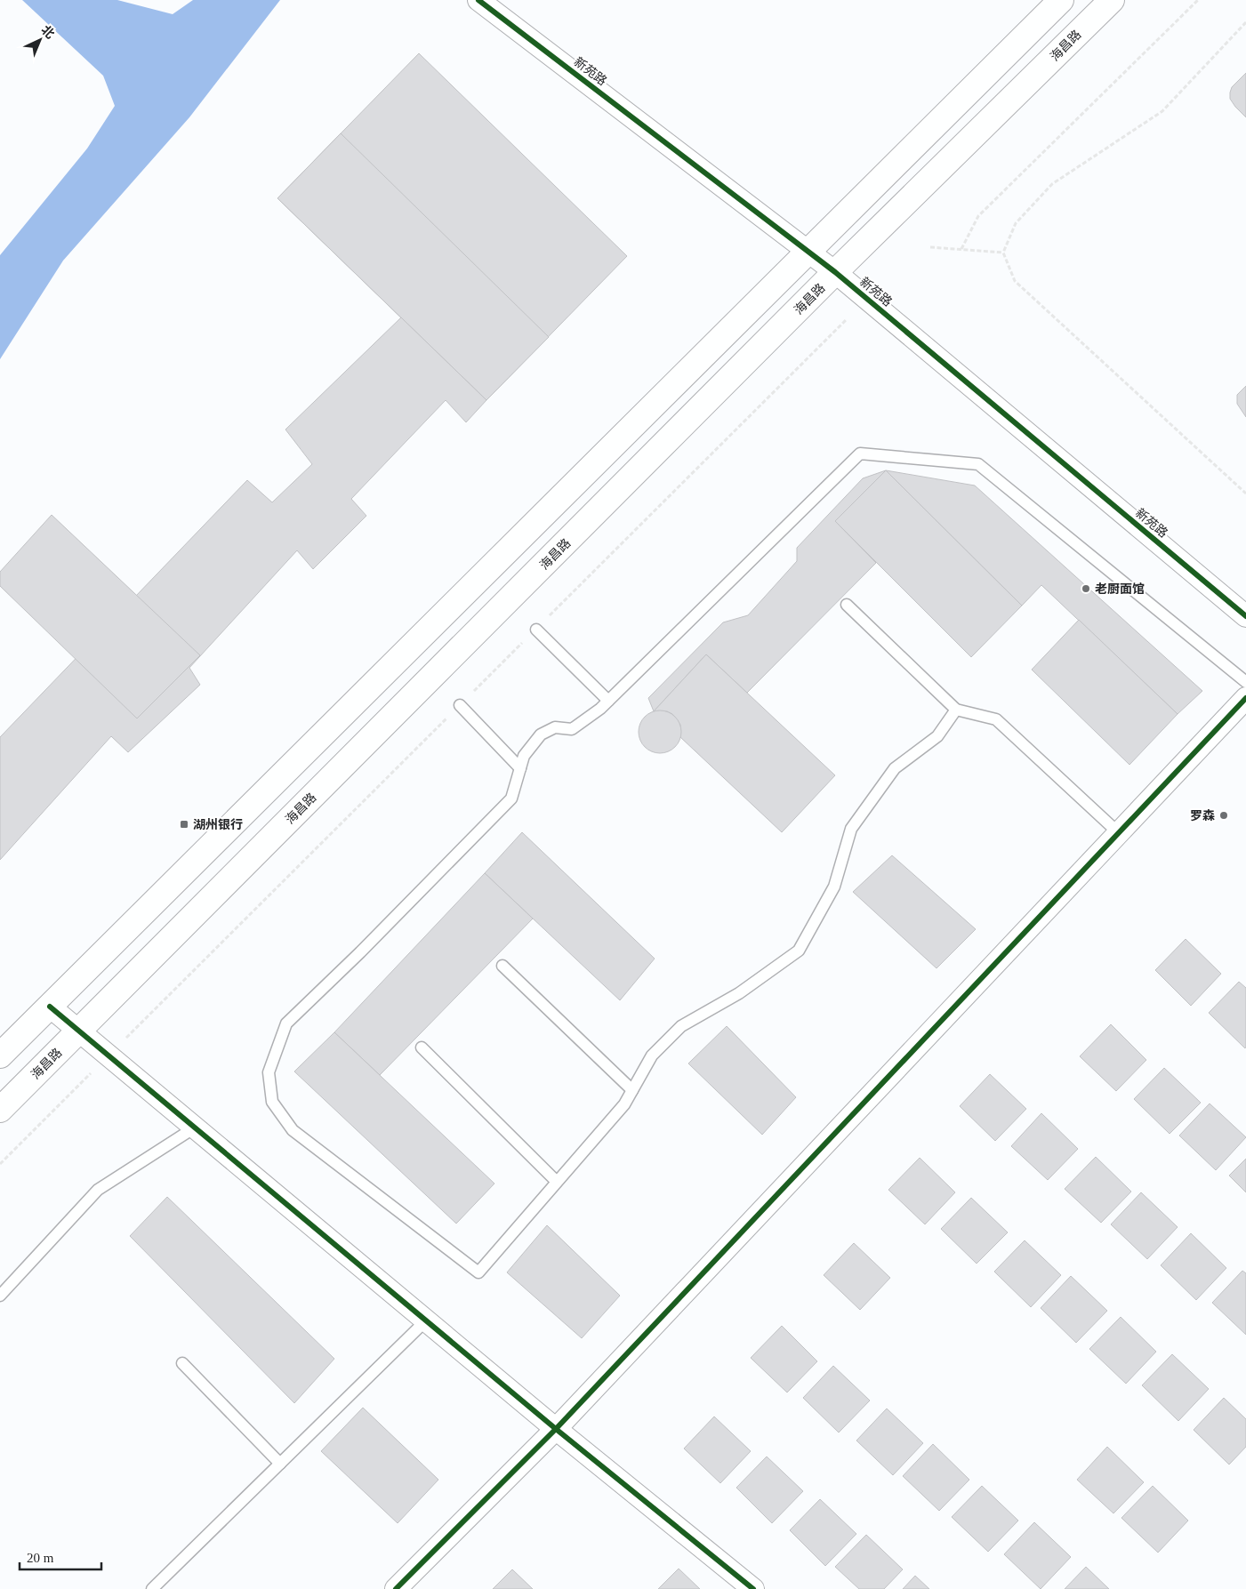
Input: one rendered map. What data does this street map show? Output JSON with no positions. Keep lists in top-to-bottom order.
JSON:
{
  "streets": {
    "main road": ["海昌路"],
    "street": ["新苑路"]
  },
  "crossings": [
    ["海昌路", "新苑路"]
  ],
  "places": {
    "other": ["老厨面馆", "罗森"],
    "transit": ["湖州银行"]
  },
  "scale_bar": "20 m",
  "north": "top right"
}
